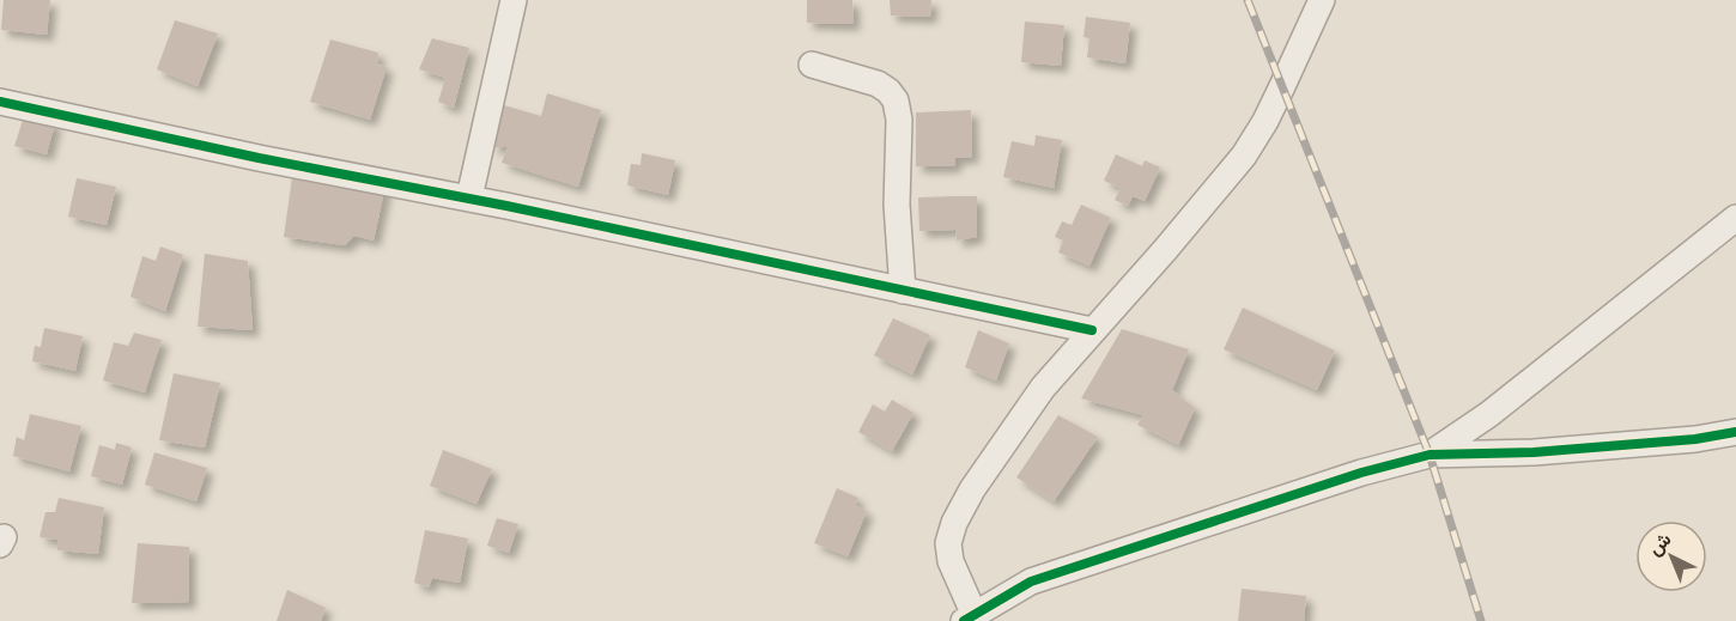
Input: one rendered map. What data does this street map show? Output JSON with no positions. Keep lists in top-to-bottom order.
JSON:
{
  "north": "top left"
}
